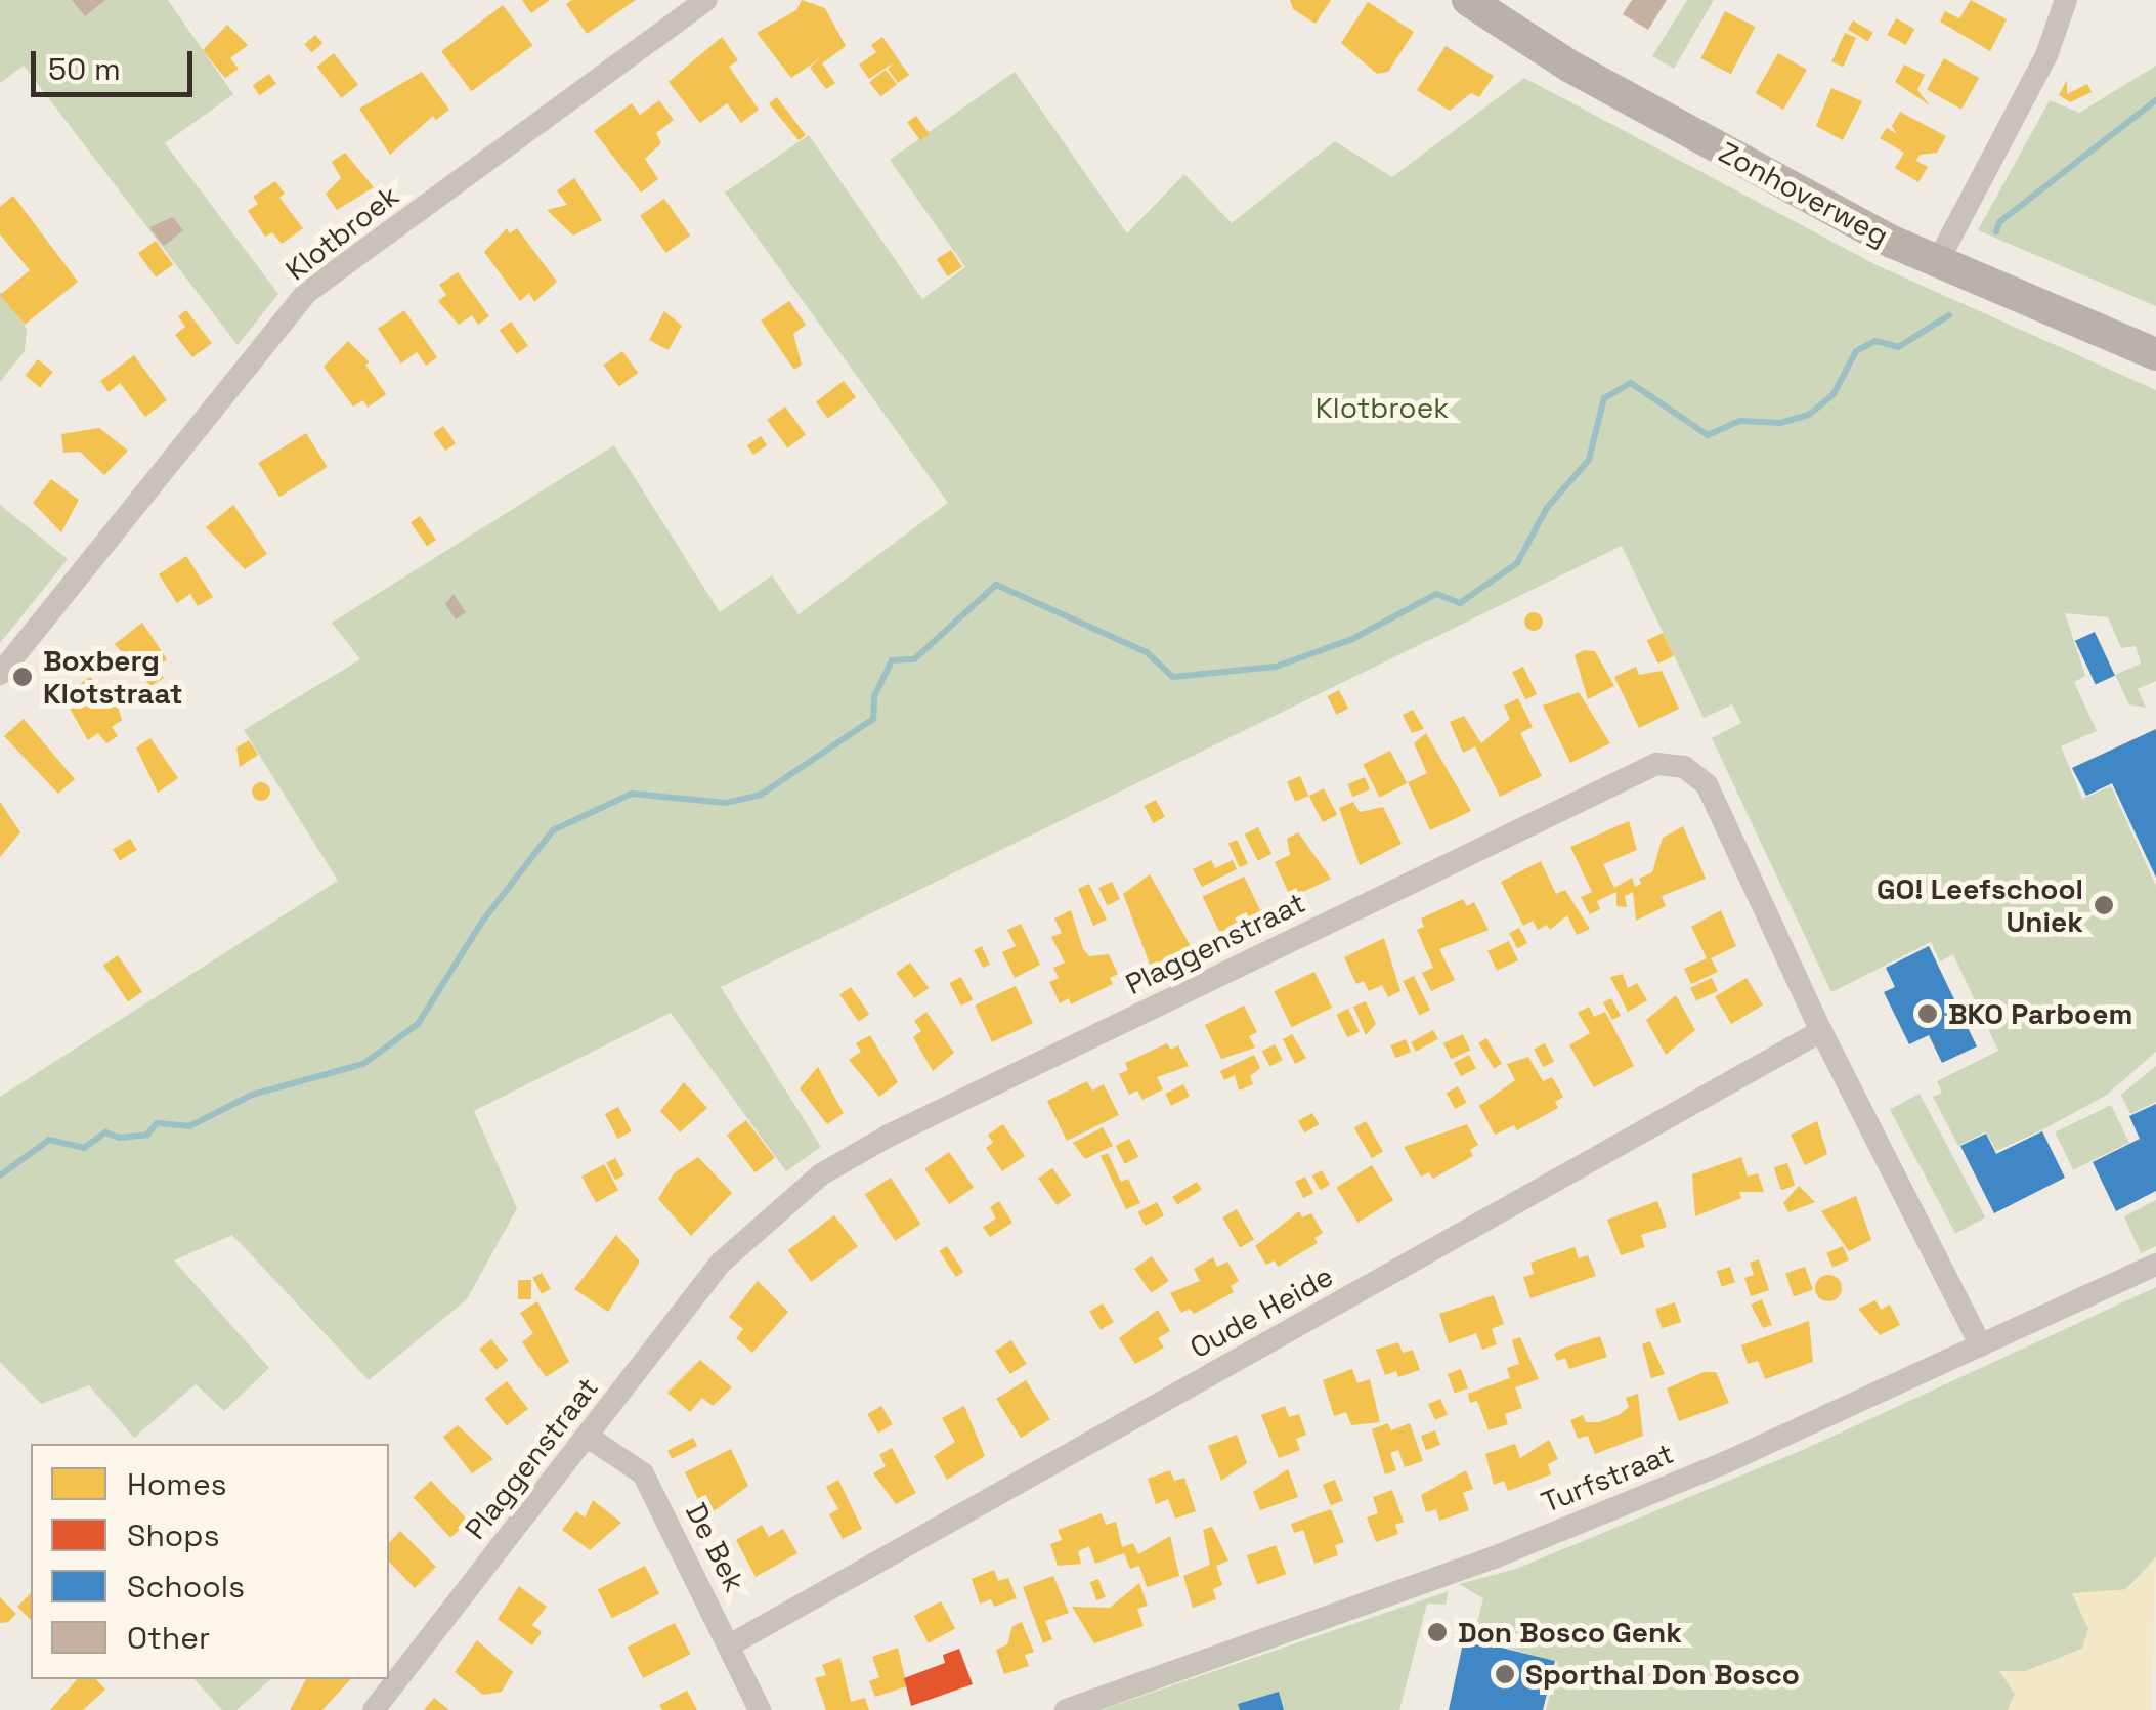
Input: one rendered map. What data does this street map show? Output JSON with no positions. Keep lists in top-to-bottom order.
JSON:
{
  "streets": {
    "street": [
      "Zonhoverweg",
      "Klotbroek",
      "Plaggenstraat",
      "Oude Heide",
      "Turfstraat",
      "De Bek"
    ]
  },
  "crossings": [
    ["Plaggenstraat", "Oude Heide"],
    ["Plaggenstraat", "Turfstraat"],
    ["Plaggenstraat", "De Bek"],
    ["Oude Heide", "De Bek"]
  ],
  "parks": ["Klotbroek"],
  "places": [
    "Boxberg Klotstraat",
    "GO! Leefschool Uniek",
    "BKO Parboem",
    "Don Bosco Genk",
    "Sporthal Don Bosco"
  ],
  "legend": [
    "Homes",
    "Shops",
    "Schools",
    "Other"
  ],
  "scale_bar": "50 m"
}
